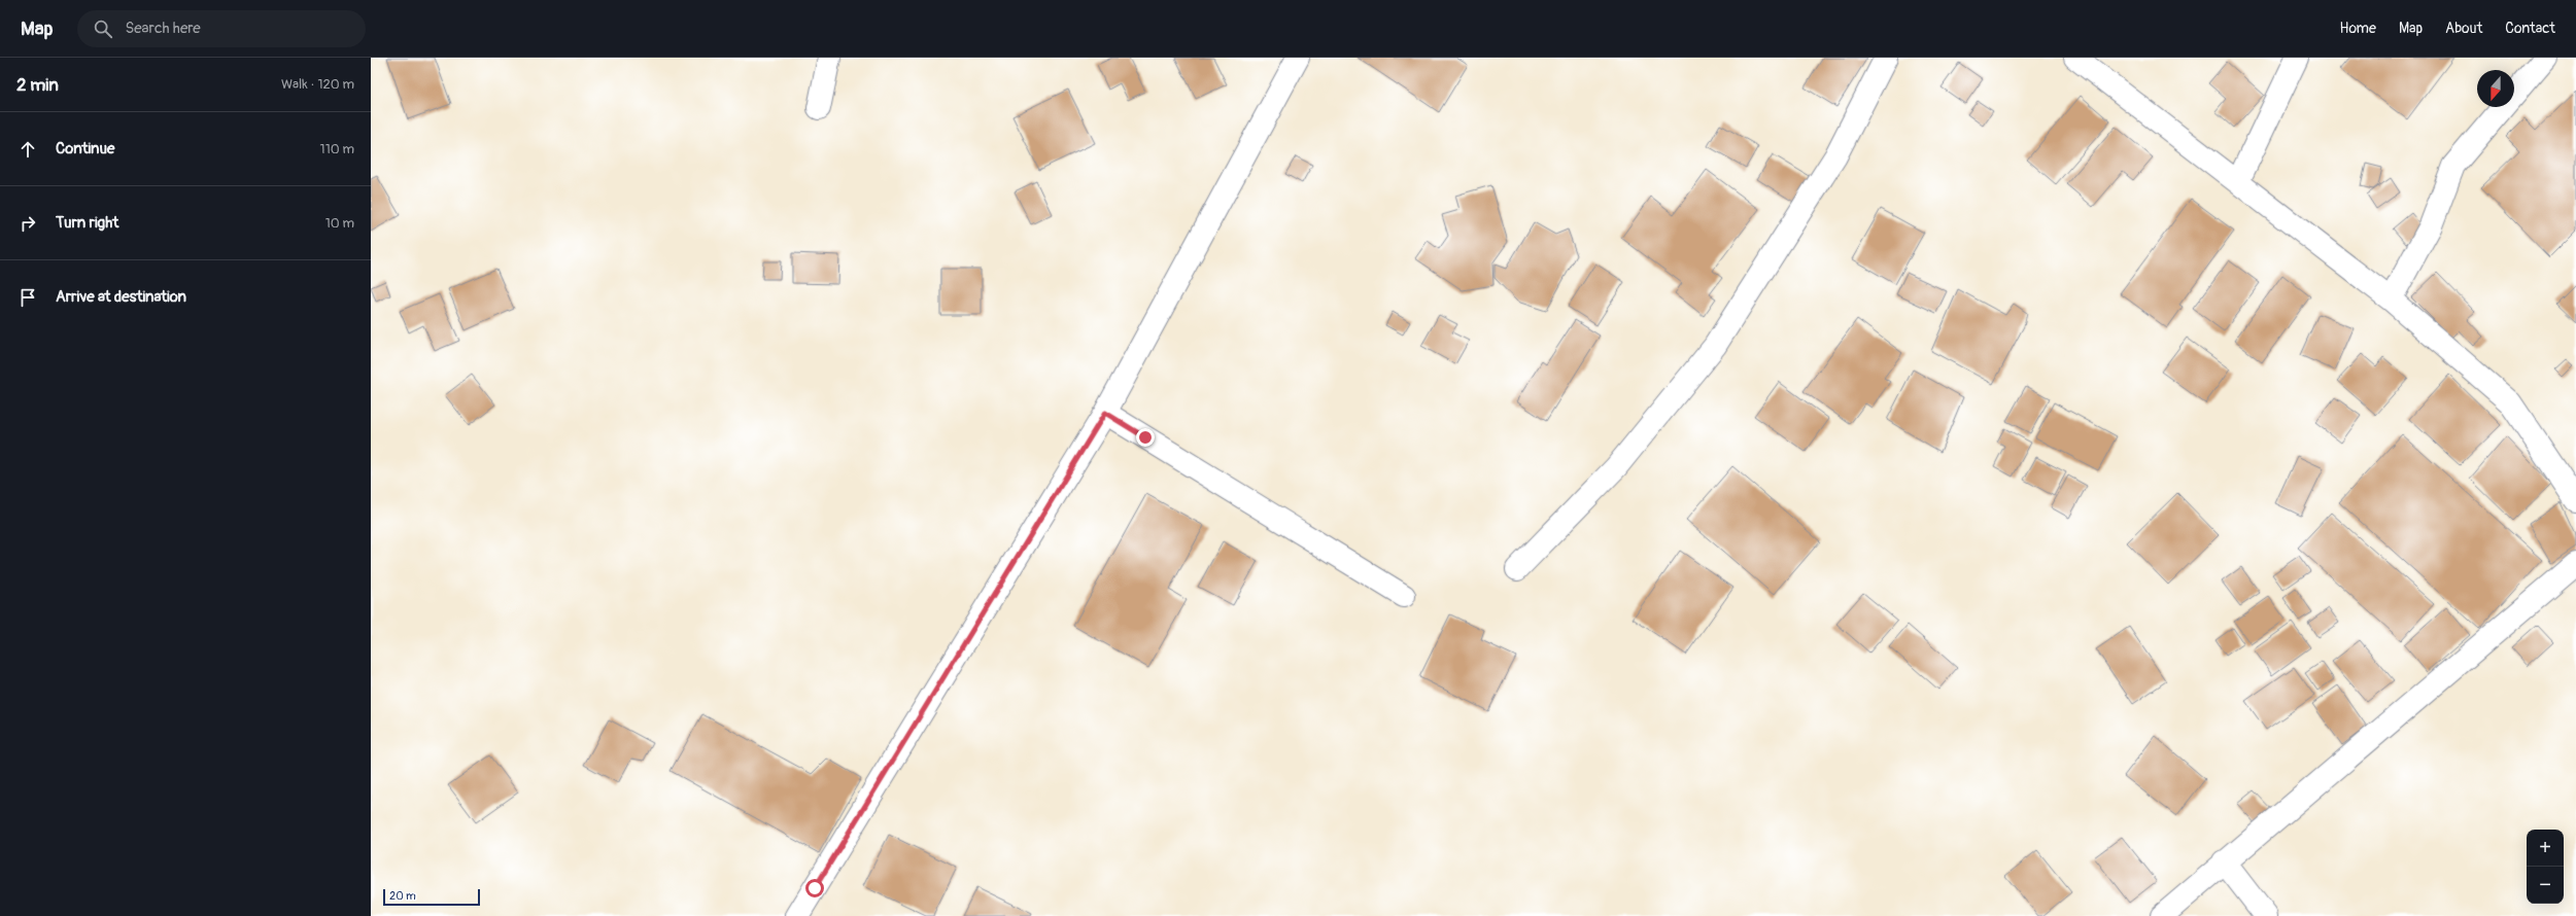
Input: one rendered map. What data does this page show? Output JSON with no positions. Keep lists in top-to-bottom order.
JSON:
{
  "scale_bar": "20 m",
  "north": "bottom",
  "page": {
    "header": "Map",
    "search": "Search here",
    "nav": [
      "Home",
      "Map",
      "About",
      "Contact"
    ],
    "heading": ["2 min", "Walk · 120 m"],
    "list": [
      ["Continue", "110 m"],
      ["Turn right", "10 m"],
      "Arrive at destination"
    ],
    "map_buttons": ["+", "−"],
    "scale": "20 m"
  }
}
